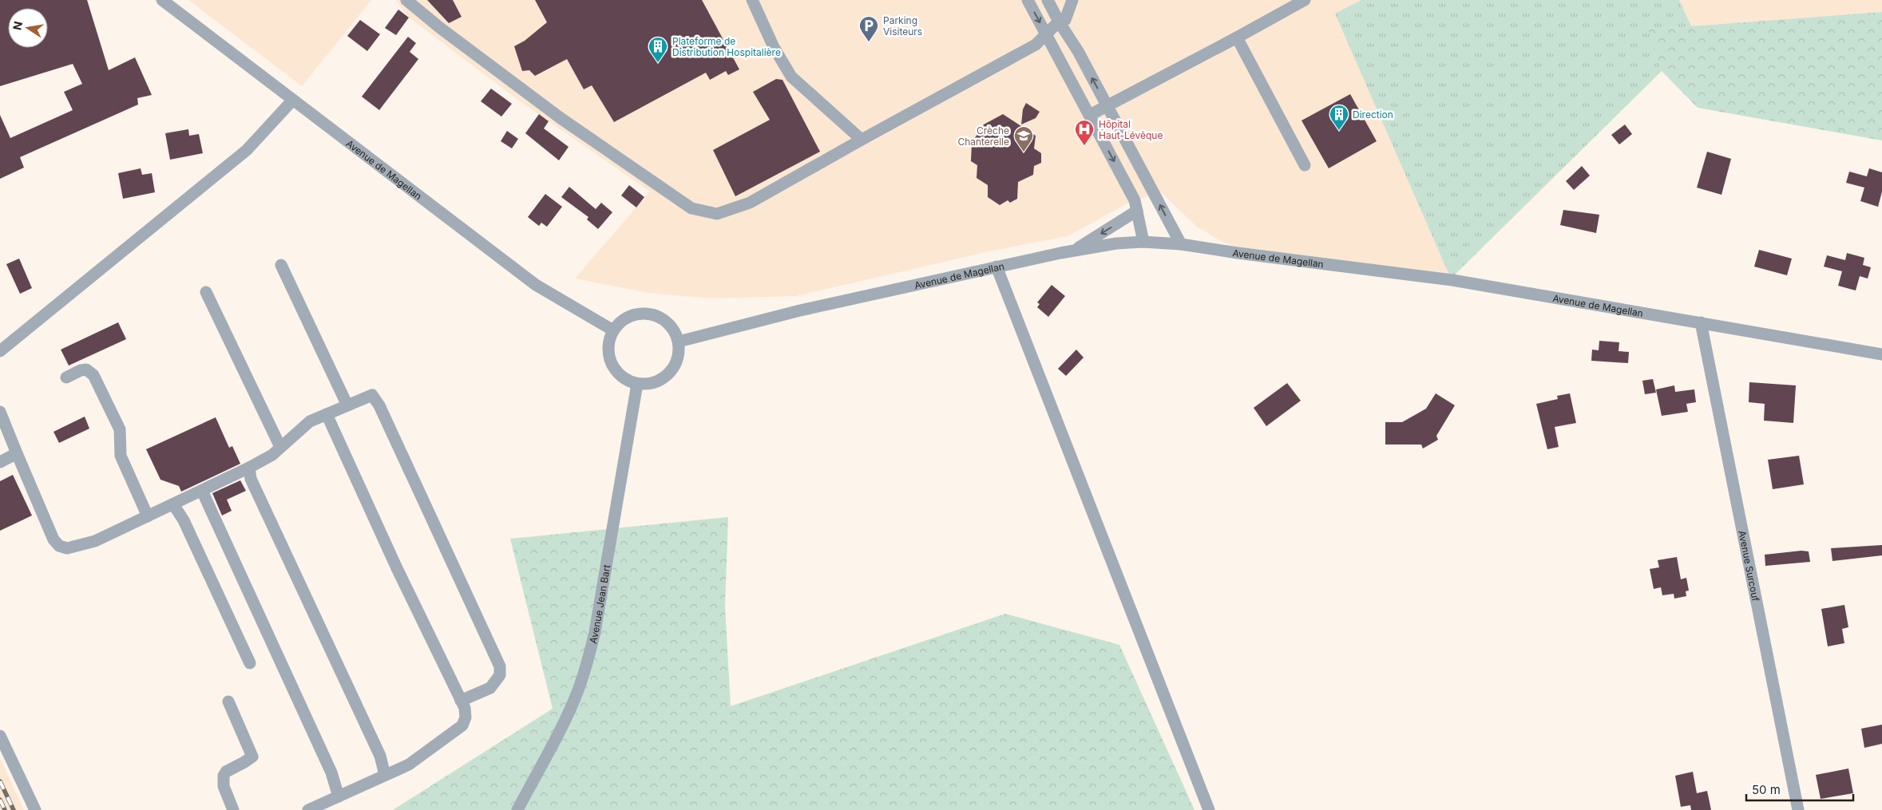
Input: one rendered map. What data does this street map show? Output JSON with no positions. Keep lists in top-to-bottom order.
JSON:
{
  "streets": {
    "street": ["Avenue de Magellan", "Avenue Surcouf", "Avenue Jean Bart"]
  },
  "crossings": [
    ["Avenue de Magellan", "Avenue Surcouf"],
    ["Avenue de Magellan", "Avenue Jean Bart"]
  ],
  "places": {
    "parking": ["Parking Visiteurs"],
    "building": ["Plateforme de Distribution Hospitalière", "Direction"],
    "hospital": ["Hôpital Haut-Lévêque"],
    "school or university": ["Crèche Chanterelle"]
  },
  "scale_bar": "50 m",
  "north": "left"
}
